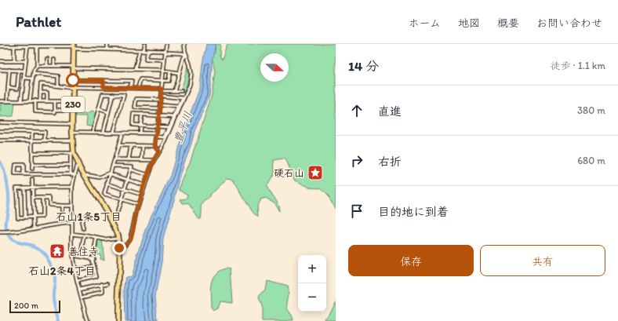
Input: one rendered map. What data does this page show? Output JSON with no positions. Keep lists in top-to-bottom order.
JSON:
{
  "streets": {
    "highway": ["230"]
  },
  "districts": ["石山1条5丁目", "石山2条4丁目"],
  "water": ["豊平川"],
  "places": {
    "place": ["硬石山"],
    "temple": ["善住寺"]
  },
  "scale_bar": "200 m",
  "north": "right",
  "page": {
    "header": "Pathlet",
    "nav": [
      "ホーム",
      "地図",
      "概要",
      "お問い合わせ"
    ],
    "heading": ["14 分", "徒歩 · 1.1 km"],
    "list": [
      ["直進", "380 m"],
      ["右折", "680 m"],
      "目的地に到着"
    ],
    "buttons": ["保存", "共有"],
    "map_buttons": ["+", "−"],
    "scale": "200 m"
  }
}
